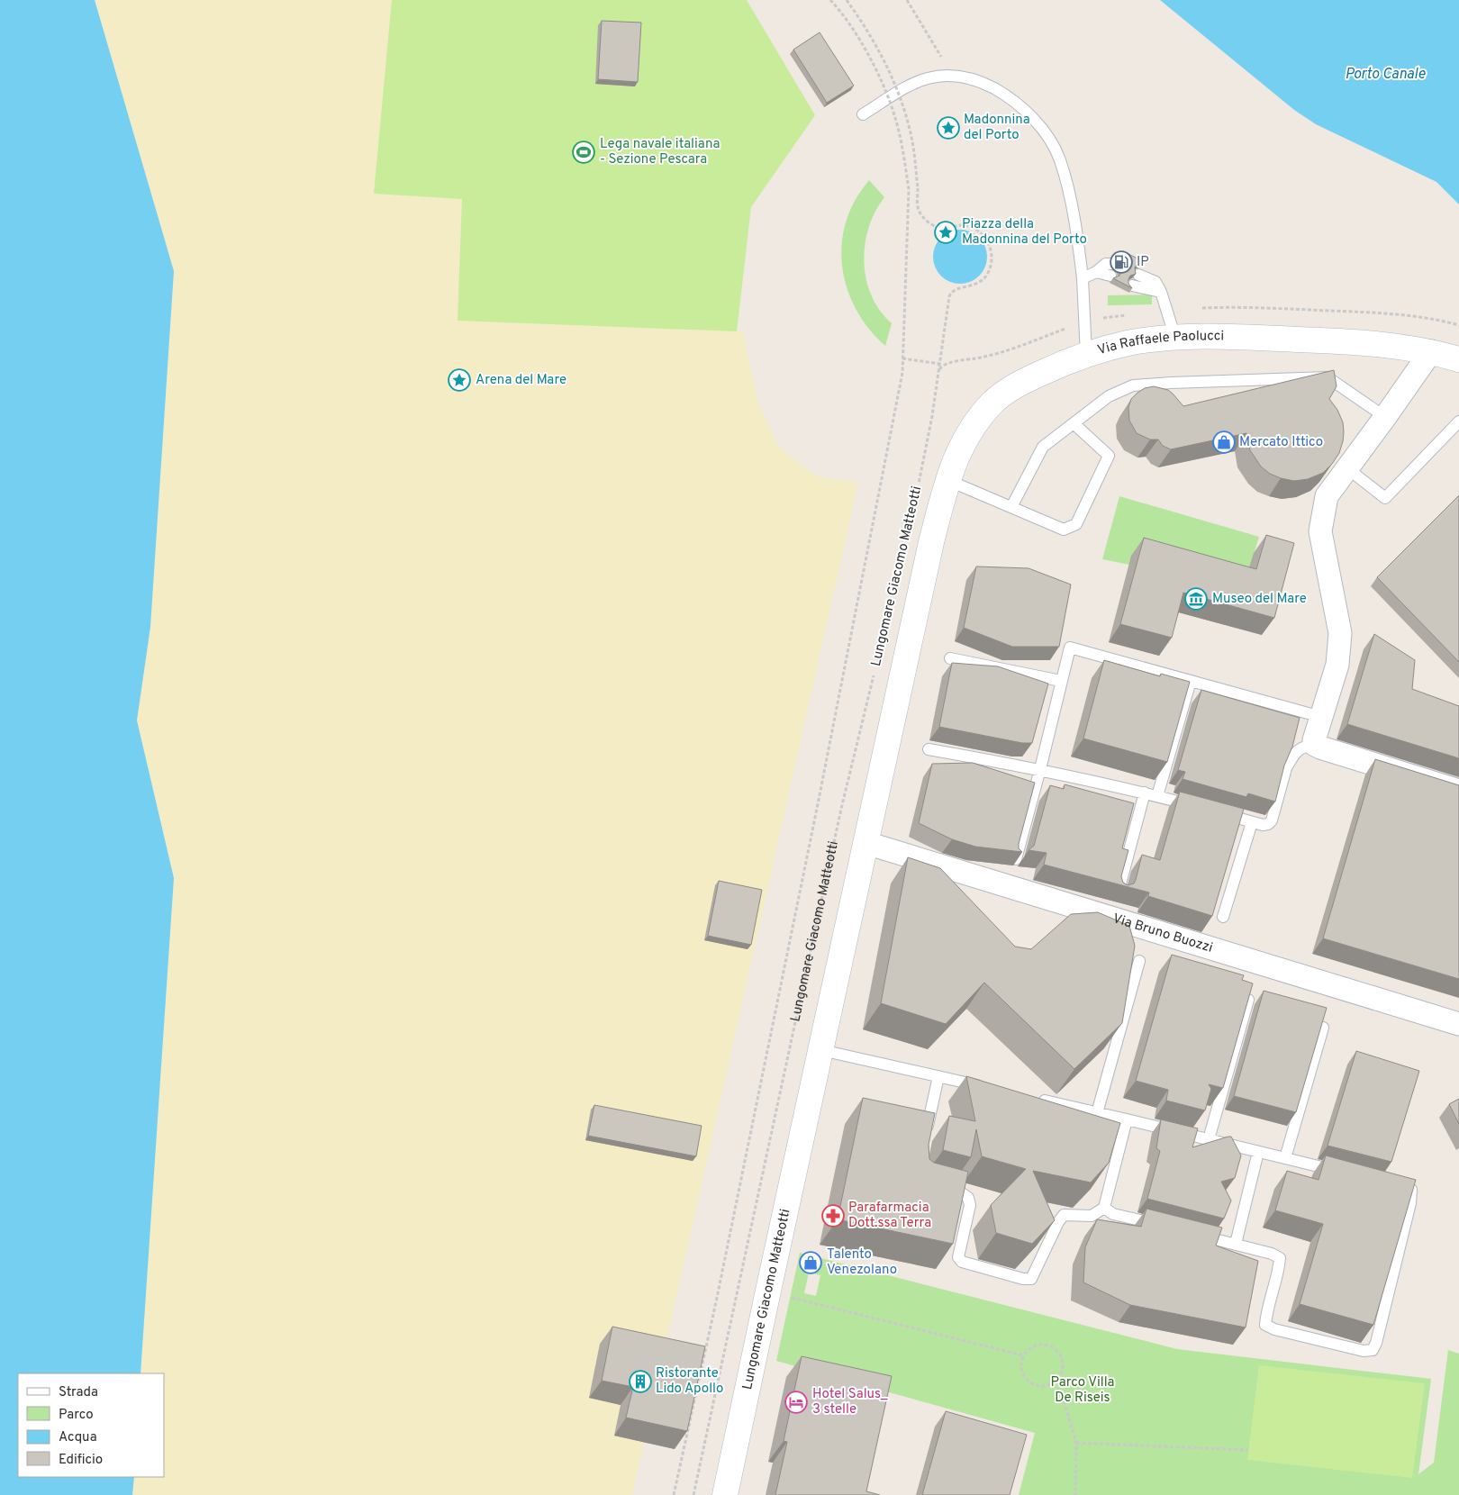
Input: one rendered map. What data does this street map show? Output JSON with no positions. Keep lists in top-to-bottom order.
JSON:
{
  "streets": {
    "street": ["Via Raffaele Paolucci", "Lungomare Giacomo Matteotti", "Via Bruno Buozzi"]
  },
  "crossings": [
    ["Via Raffaele Paolucci", "Lungomare Giacomo Matteotti"],
    ["Lungomare Giacomo Matteotti", "Via Bruno Buozzi"]
  ],
  "water": ["Porto Canale"],
  "parks": ["Parco Villa De Riseis"],
  "places": {
    "place": ["Madonnina del Porto", "Piazza della Madonnina del Porto", "Arena del Mare"],
    "sports": ["Lega navale italiana - Sezione Pescara"],
    "fuel station": ["IP"],
    "shop": ["Mercato Ittico", "Talento Venezolano"],
    "museum": ["Museo del Mare"],
    "pharmacy": ["Parafarmacia Dott.ssa Terra"],
    "building": ["Ristorante Lido Apollo"],
    "hotel": ["Hotel Salus_ 3 stelle"]
  },
  "legend": [
    "Strada",
    "Parco",
    "Acqua",
    "Edificio"
  ]
}
